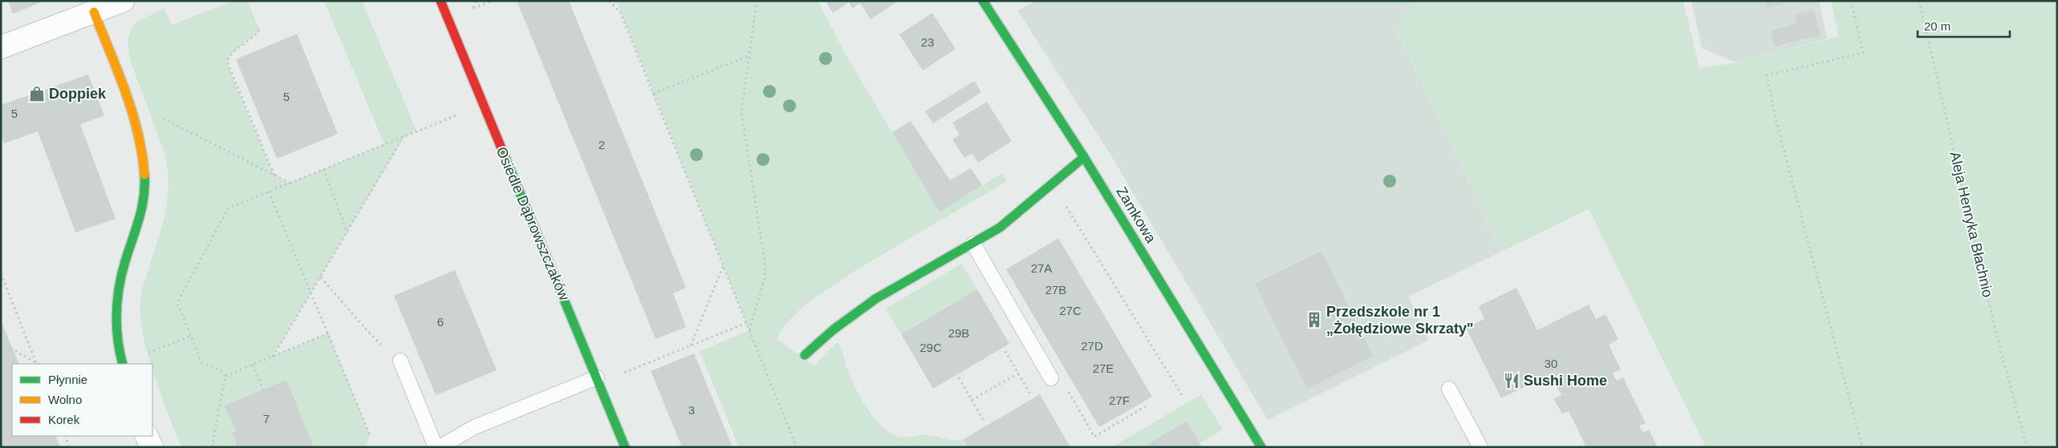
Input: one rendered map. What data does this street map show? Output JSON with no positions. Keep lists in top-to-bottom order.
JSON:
{
  "streets": {
    "street": ["Zamkowa", "Osiedle Dąbrowszczaków"],
    "path": ["Aleja Henryka Błachnio"]
  },
  "places": {
    "shop": ["Doppiek"],
    "building": ["Przedszkole nr 1 „Żołędziowe Skrzaty\""],
    "restaurant": ["Sushi Home"]
  },
  "house_numbers": [
    "23",
    "5",
    "5",
    "2",
    "27A",
    "27B",
    "27C",
    "6",
    "29B",
    "27D",
    "29C",
    "30",
    "27E",
    "27F",
    "3",
    "7"
  ],
  "legend": ["Płynnie", "Wolno", "Korek"],
  "scale_bar": "20 m"
}
